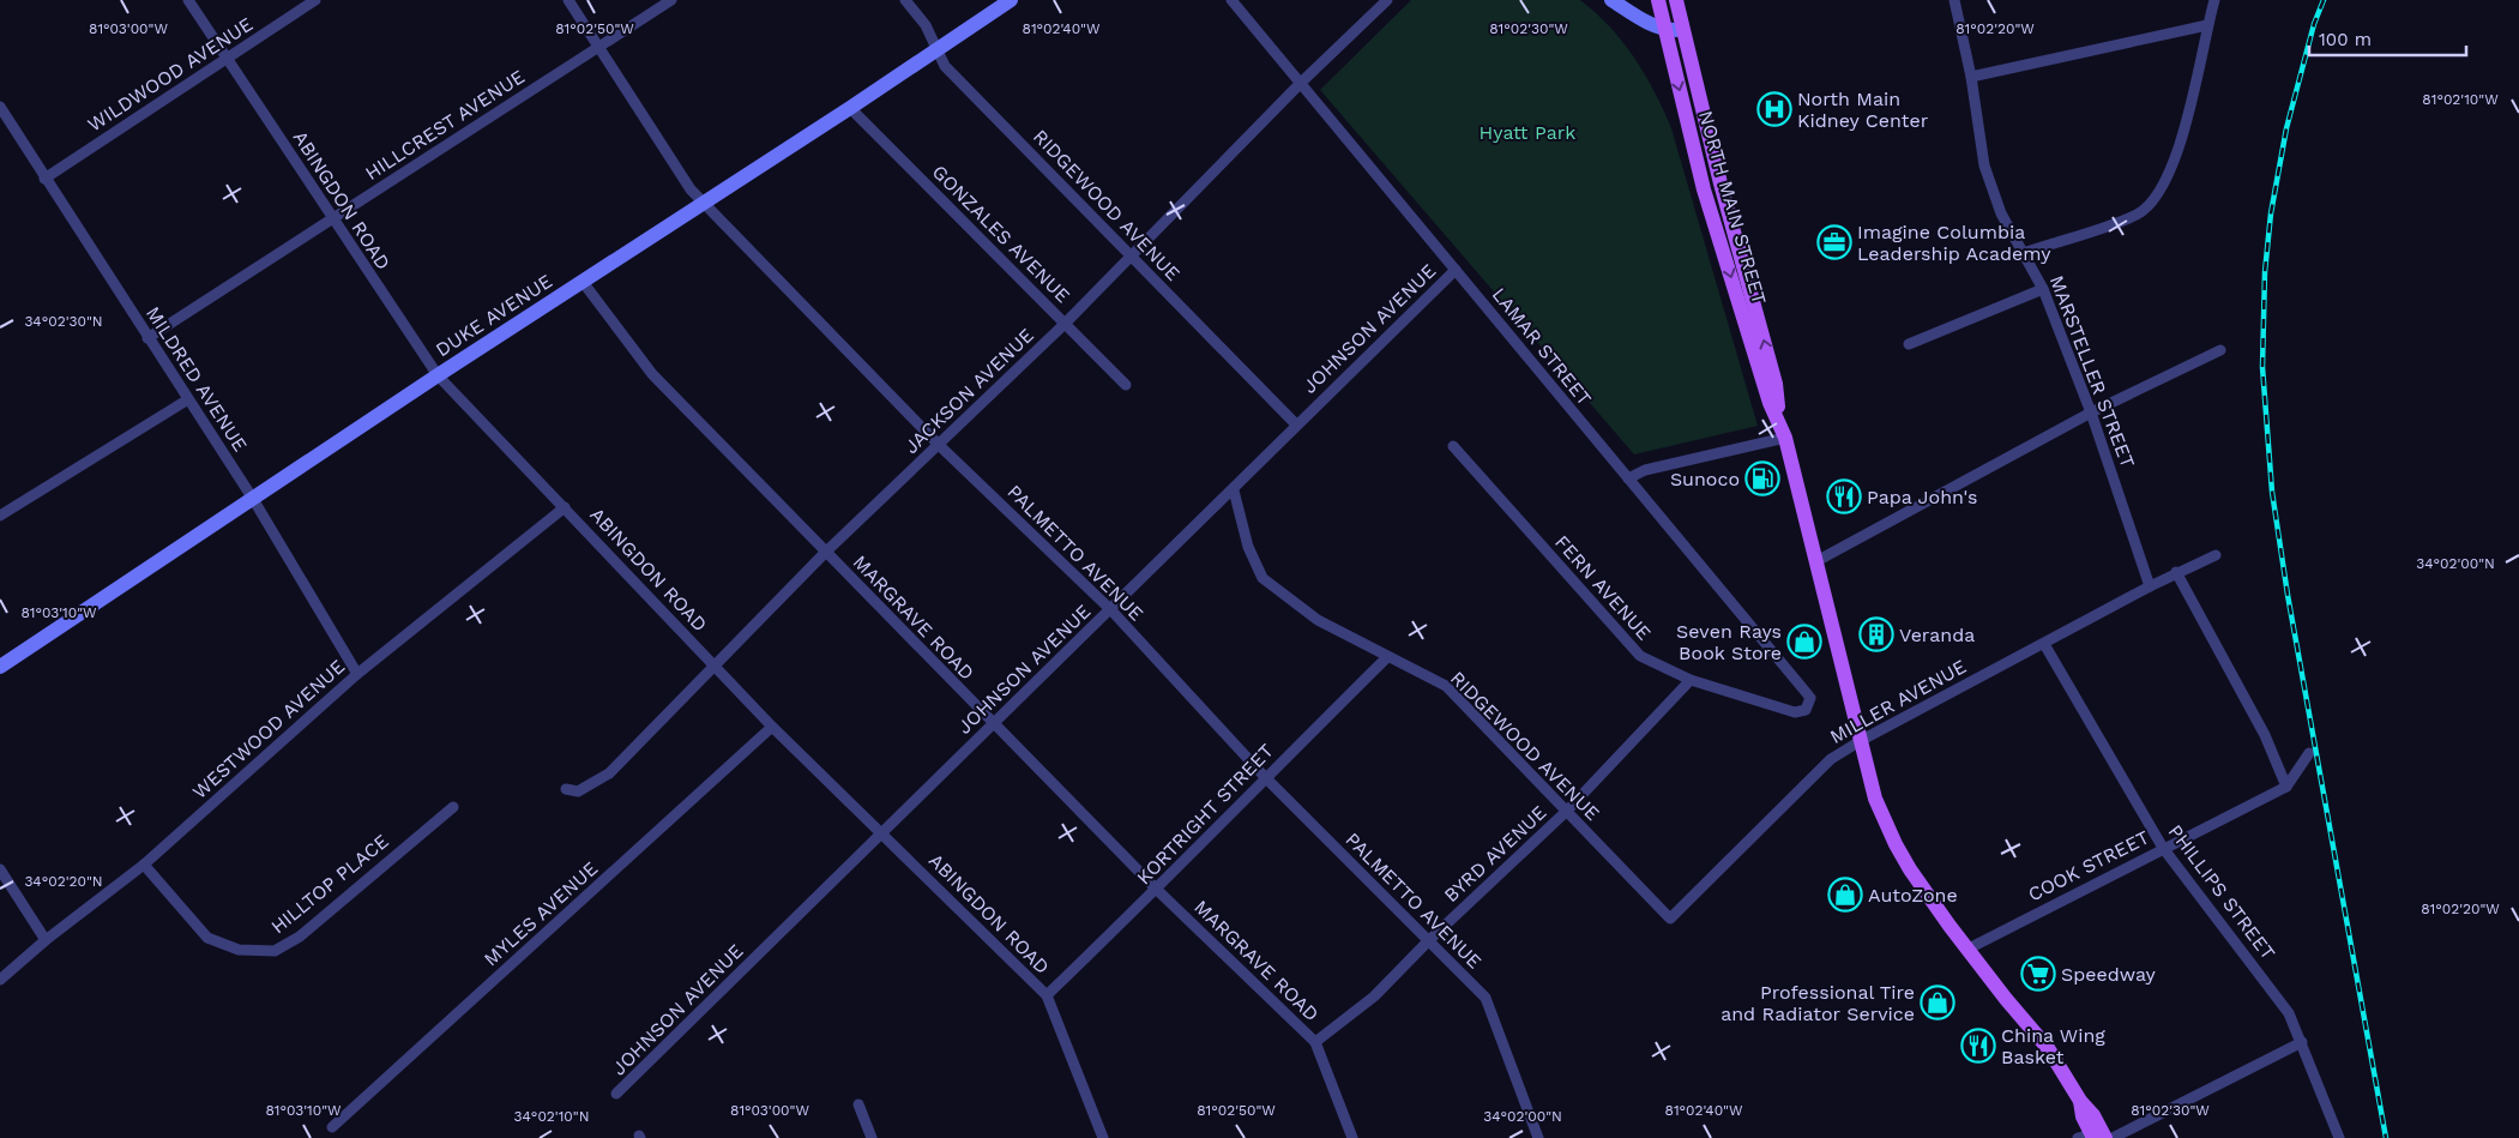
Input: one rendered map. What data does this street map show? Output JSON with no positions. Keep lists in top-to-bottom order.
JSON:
{
  "streets": {
    "main road": ["NORTH MAIN STREET"],
    "street": [
      "WILDWOOD AVENUE",
      "HILLCREST AVENUE",
      "ABINGDON ROAD",
      "RIDGEWOOD AVENUE",
      "GONZALES AVENUE",
      "DUKE AVENUE",
      "JOHNSON AVENUE",
      "LAMAR STREET",
      "MARSTELLER STREET",
      "MILDRED AVENUE",
      "JACKSON AVENUE",
      "PALMETTO AVENUE",
      "FERN AVENUE",
      "MARGRAVE ROAD",
      "MILLER AVENUE",
      "WESTWOOD AVENUE",
      "KORTRIGHT STREET",
      "BYRD AVENUE",
      "COOK STREET",
      "HILLTOP PLACE",
      "PHILLIPS STREET",
      "MYLES AVENUE"
    ]
  },
  "crossings": [
    ["WILDWOOD AVENUE", "ABINGDON ROAD"],
    ["WILDWOOD AVENUE", "MILDRED AVENUE"],
    ["HILLCREST AVENUE", "ABINGDON ROAD"],
    ["HILLCREST AVENUE", "MILDRED AVENUE"],
    ["HILLCREST AVENUE", "PALMETTO AVENUE"],
    ["ABINGDON ROAD", "DUKE AVENUE"],
    ["ABINGDON ROAD", "JOHNSON AVENUE"],
    ["ABINGDON ROAD", "JACKSON AVENUE"],
    ["ABINGDON ROAD", "WESTWOOD AVENUE"],
    ["ABINGDON ROAD", "KORTRIGHT STREET"],
    ["ABINGDON ROAD", "MYLES AVENUE"],
    ["RIDGEWOOD AVENUE", "DUKE AVENUE"],
    ["RIDGEWOOD AVENUE", "JOHNSON AVENUE"],
    ["RIDGEWOOD AVENUE", "JACKSON AVENUE"],
    ["RIDGEWOOD AVENUE", "MILLER AVENUE"],
    ["RIDGEWOOD AVENUE", "KORTRIGHT STREET"],
    ["RIDGEWOOD AVENUE", "BYRD AVENUE"],
    ["NORTH MAIN STREET", "MILLER AVENUE"],
    ["NORTH MAIN STREET", "COOK STREET"],
    ["GONZALES AVENUE", "DUKE AVENUE"],
    ["GONZALES AVENUE", "JACKSON AVENUE"],
    ["DUKE AVENUE", "MILDRED AVENUE"],
    ["DUKE AVENUE", "PALMETTO AVENUE"],
    ["DUKE AVENUE", "MARGRAVE ROAD"],
    ["JOHNSON AVENUE", "LAMAR STREET"],
    ["JOHNSON AVENUE", "PALMETTO AVENUE"],
    ["JOHNSON AVENUE", "MARGRAVE ROAD"],
    ["LAMAR STREET", "JACKSON AVENUE"],
    ["LAMAR STREET", "FERN AVENUE"],
    ["MARSTELLER STREET", "MILLER AVENUE"],
    ["MILDRED AVENUE", "WESTWOOD AVENUE"],
    ["JACKSON AVENUE", "PALMETTO AVENUE"],
    ["JACKSON AVENUE", "MARGRAVE ROAD"],
    ["PALMETTO AVENUE", "KORTRIGHT STREET"],
    ["PALMETTO AVENUE", "BYRD AVENUE"],
    ["FERN AVENUE", "BYRD AVENUE"],
    ["MARGRAVE ROAD", "KORTRIGHT STREET"],
    ["MARGRAVE ROAD", "BYRD AVENUE"],
    ["MILLER AVENUE", "PHILLIPS STREET"],
    ["WESTWOOD AVENUE", "HILLTOP PLACE"],
    ["COOK STREET", "PHILLIPS STREET"]
  ],
  "parks": ["Hyatt Park"],
  "places": {
    "hospital": ["North Main Kidney Center"],
    "office": ["Imagine Columbia Leadership Academy"],
    "fuel station": ["Sunoco"],
    "restaurant": ["Papa John's", "China Wing Basket"],
    "building": ["Veranda"],
    "shop": ["Seven Rays Book Store", "AutoZone", "Professional Tire and Radiator Service"],
    "supermarket": ["Speedway"]
  },
  "scale_bar": "100 m",
  "coordinates": [
    "81°03'00\"W",
    "81°02'50\"W",
    "81°02'40\"W",
    "81°02'30\"W",
    "81°02'20\"W",
    "81°02'10\"W",
    "34°02'30\"N",
    "34°02'00\"N",
    "81°03'10\"W",
    "34°02'20\"N",
    "34°02'10\"N"
  ]
}
